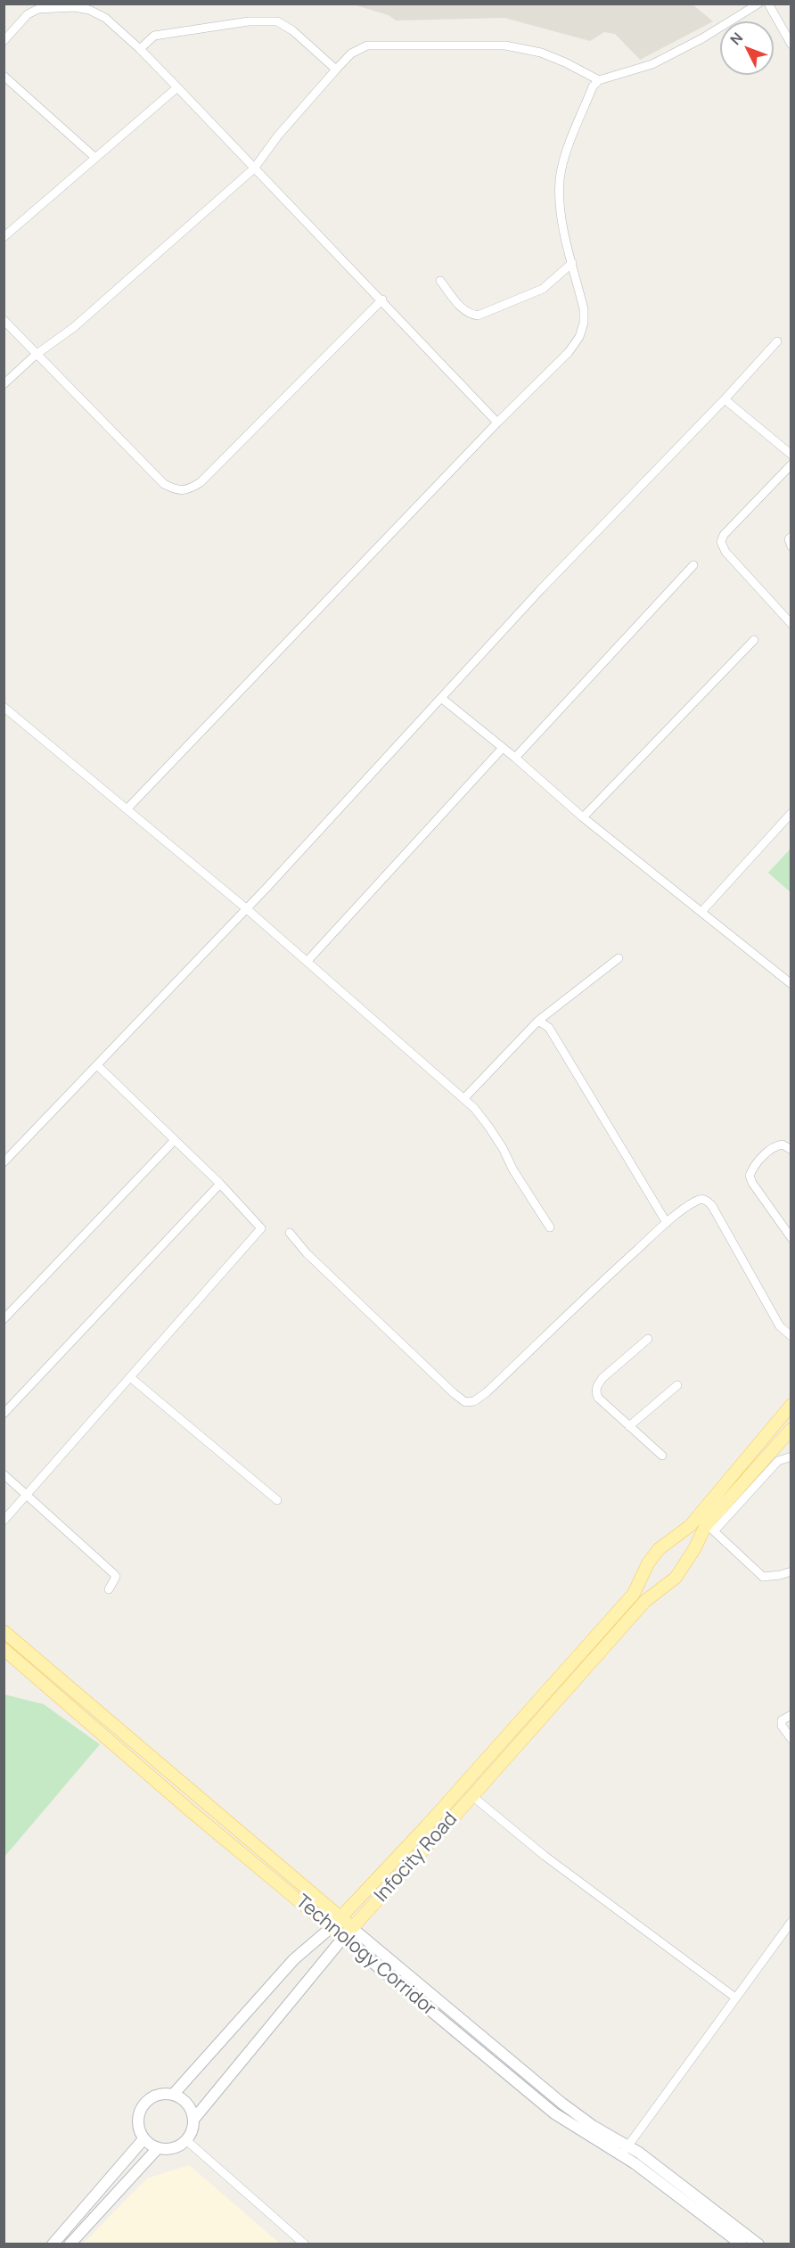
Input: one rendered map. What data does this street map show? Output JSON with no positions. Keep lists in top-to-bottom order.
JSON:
{
  "streets": {
    "main road": ["Infocity Road", "Technology Corridor"]
  },
  "crossings": [
    ["Infocity Road", "Technology Corridor"]
  ],
  "north": "top left"
}
